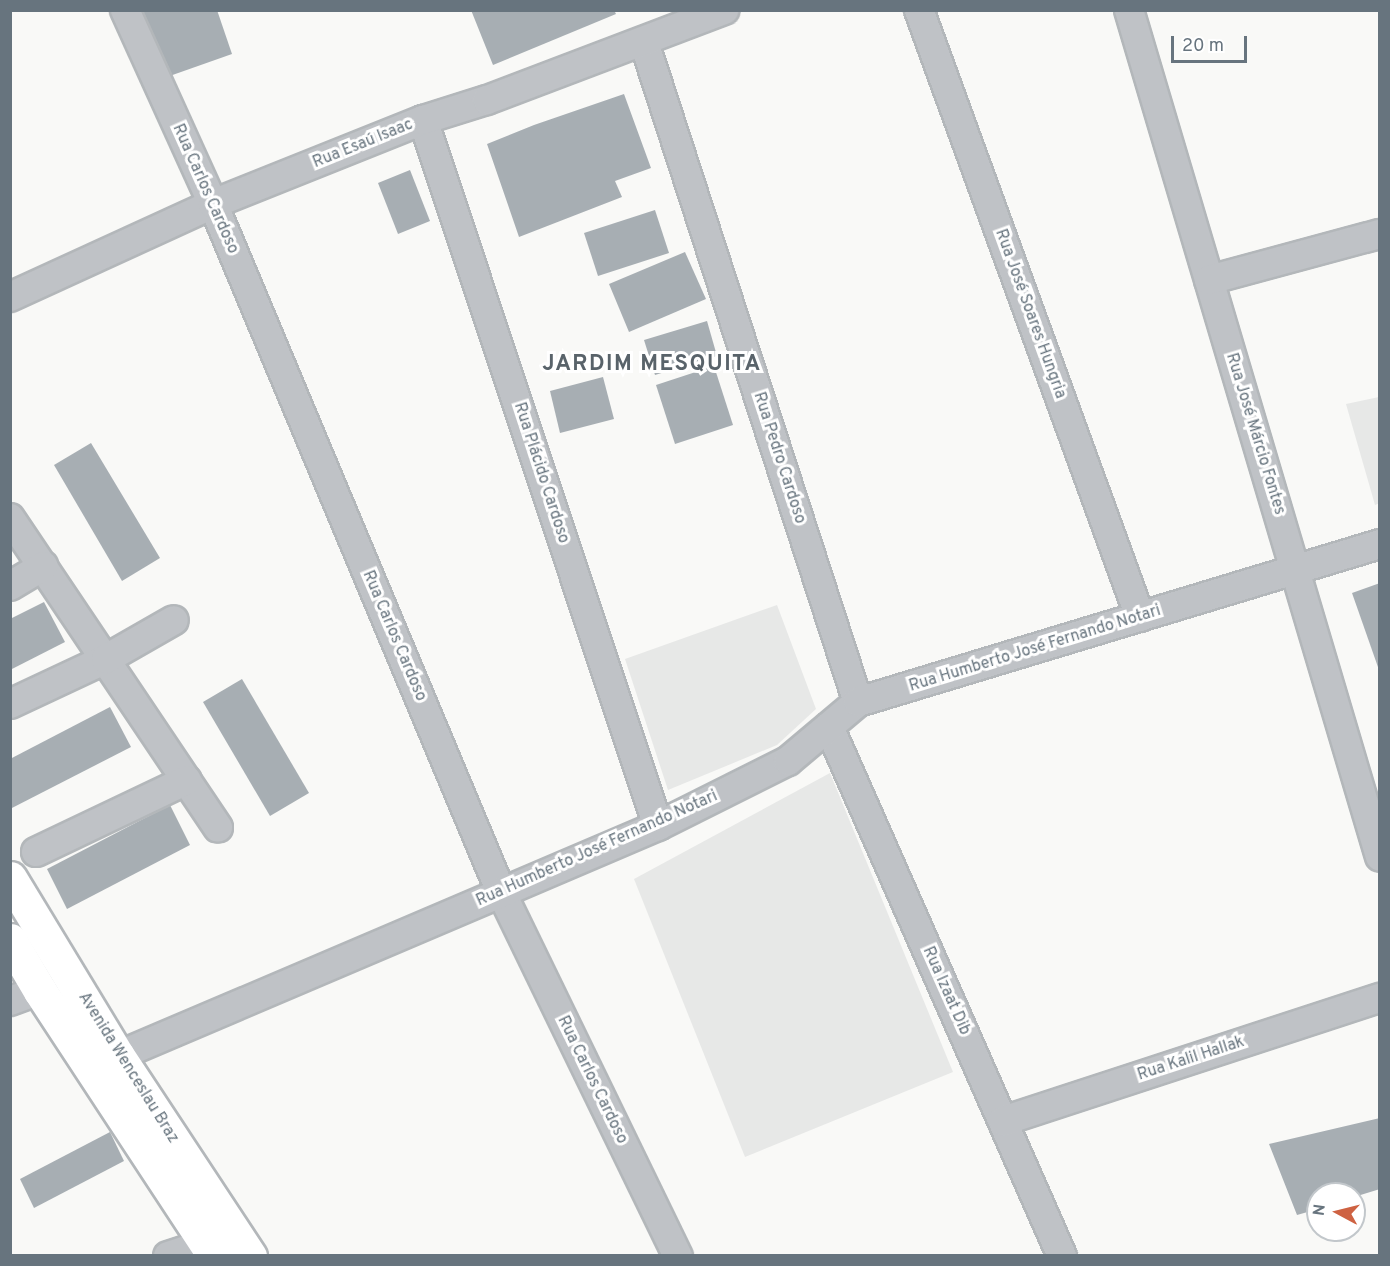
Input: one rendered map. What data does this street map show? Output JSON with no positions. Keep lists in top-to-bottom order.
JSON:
{
  "streets": {
    "main road": ["Avenida Wenceslau Braz"],
    "street": [
      "Rua Esaú Isaac",
      "Rua Carlos Cardoso",
      "Rua José Soares Hungria",
      "Rua José Márcio Fontes",
      "Rua Pedro Cardoso",
      "Rua Plácido Cardoso",
      "Rua Humberto José Fernando Notari",
      "Rua Izaat Dib",
      "Rua Kalil Hallak"
    ]
  },
  "crossings": [
    ["Rua Esaú Isaac", "Rua Carlos Cardoso"],
    ["Rua Esaú Isaac", "Rua Pedro Cardoso"],
    ["Rua Esaú Isaac", "Rua Plácido Cardoso"],
    ["Rua Carlos Cardoso", "Rua Humberto José Fernando Notari"],
    ["Rua José Soares Hungria", "Rua Humberto José Fernando Notari"],
    ["Rua José Márcio Fontes", "Rua Humberto José Fernando Notari"],
    ["Rua Pedro Cardoso", "Rua Humberto José Fernando Notari"],
    ["Rua Plácido Cardoso", "Rua Humberto José Fernando Notari"],
    ["Rua Humberto José Fernando Notari", "Rua Izaat Dib"],
    ["Rua Humberto José Fernando Notari", "Avenida Wenceslau Braz"],
    ["Rua Izaat Dib", "Rua Kalil Hallak"]
  ],
  "districts": ["JARDIM MESQUITA"],
  "scale_bar": "20 m",
  "north": "left"
}
